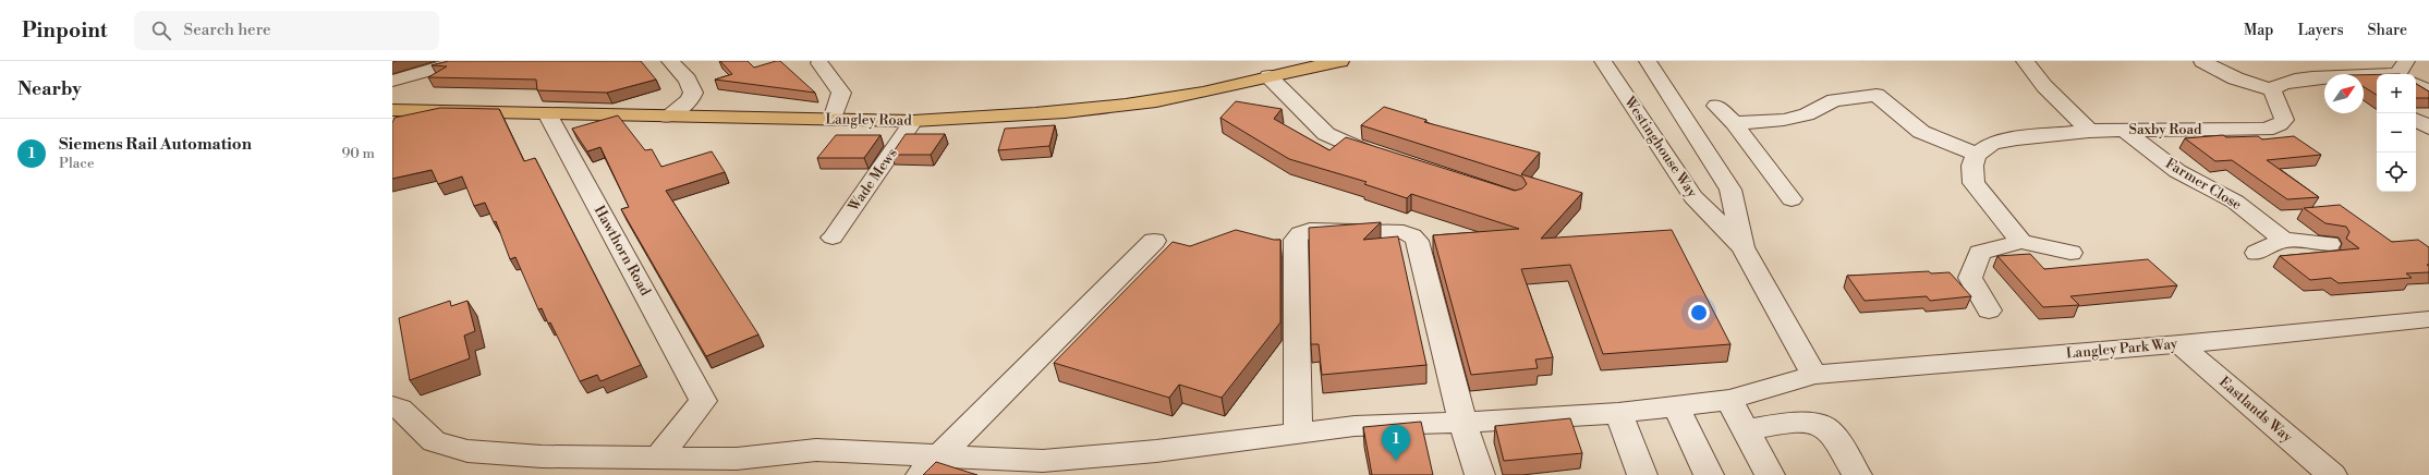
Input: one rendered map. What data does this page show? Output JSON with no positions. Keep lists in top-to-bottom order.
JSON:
{
  "streets": {
    "main road": ["Langley Road"],
    "street": [
      "Saxby Road",
      "Westinghouse Way",
      "Wade Mews",
      "Farmer Close",
      "Hawthorn Road",
      "Langley Park Way",
      "Eastlands Way"
    ]
  },
  "crossings": [
    ["Langley Road", "Wade Mews"],
    ["Langley Road", "Hawthorn Road"],
    ["Saxby Road", "Farmer Close"],
    ["Westinghouse Way", "Langley Park Way"],
    ["Hawthorn Road", "Langley Park Way"],
    ["Langley Park Way", "Eastlands Way"]
  ],
  "north": "top right",
  "page": {
    "header": "Pinpoint",
    "search": "Search here",
    "nav": ["Map", "Layers", "Share"],
    "heading": "Nearby",
    "map_buttons": ["+", "−"],
    "list": [
      {
        "mark": "1",
        "name": "Siemens Rail Automation",
        "note": "Place",
        "value": "90 m"
      }
    ],
    "pins": "1"
  }
}
